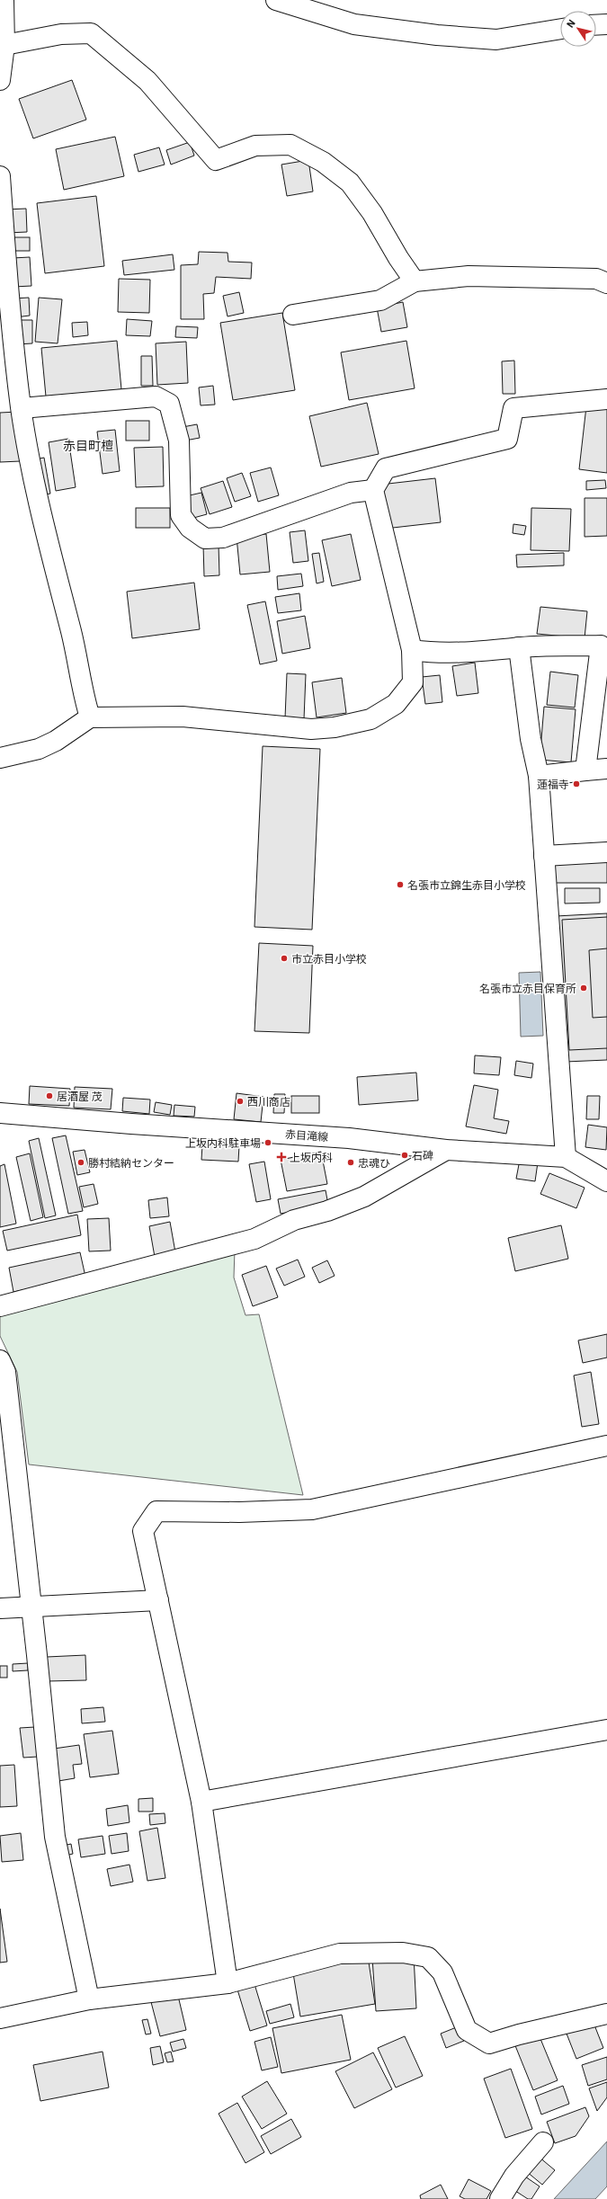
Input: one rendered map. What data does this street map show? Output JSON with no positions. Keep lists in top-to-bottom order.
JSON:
{
  "streets": {
    "street": ["赤目滝線"]
  },
  "districts": ["赤目町檀"],
  "places": {
    "other": [
      "蓮福寺",
      "名張市立錦生赤目小学校",
      "市立赤目小学校",
      "名張市立赤目保育所",
      "居酒屋 茂",
      "西川商店",
      "上坂内科駐車場",
      "石碑",
      "勝村結納センター",
      "忠魂ひ"
    ],
    "health": ["上坂内科"]
  },
  "north": "top left"
}
